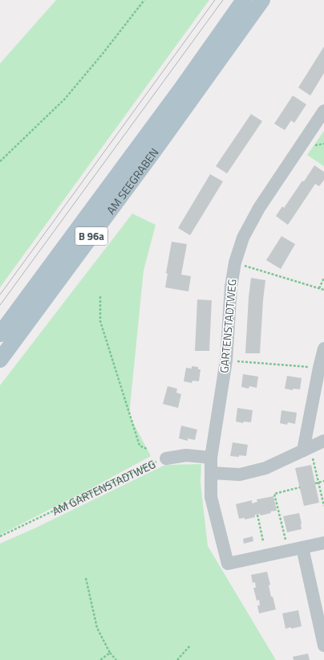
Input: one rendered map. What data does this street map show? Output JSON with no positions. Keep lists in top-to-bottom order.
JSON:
{
  "streets": {
    "main road": ["AM SEEGRABEN", "B 96a"],
    "street": ["GARTENSTADTWEG", "AM GARTENSTADTWEG"]
  },
  "crossings": [
    ["GARTENSTADTWEG", "AM GARTENSTADTWEG"]
  ]
}
